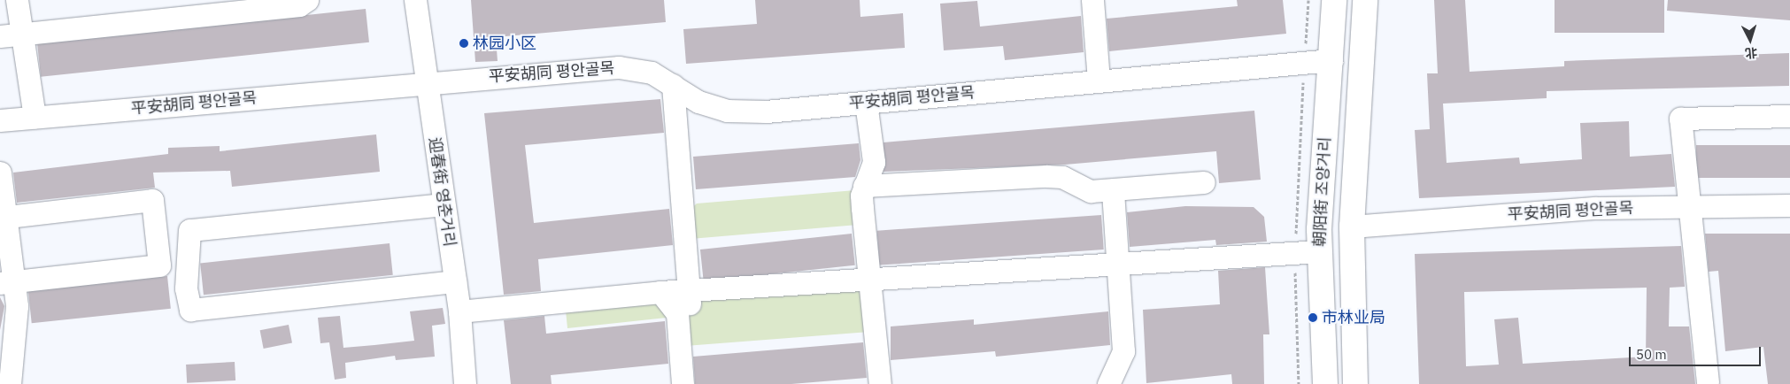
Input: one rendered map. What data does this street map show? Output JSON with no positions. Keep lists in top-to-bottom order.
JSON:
{
  "streets": {
    "main road": ["朝阳街 조양거리"],
    "street": ["平安胡同 평안골목", "迎春街 영춘거리"]
  },
  "crossings": [
    ["平安胡同 평안골목", "迎春街 영춘거리"],
    ["平安胡同 평안골목", "朝阳街 조양거리"]
  ],
  "places": ["林园小区", "市林业局"],
  "scale_bar": "50 m",
  "north": "bottom"
}
